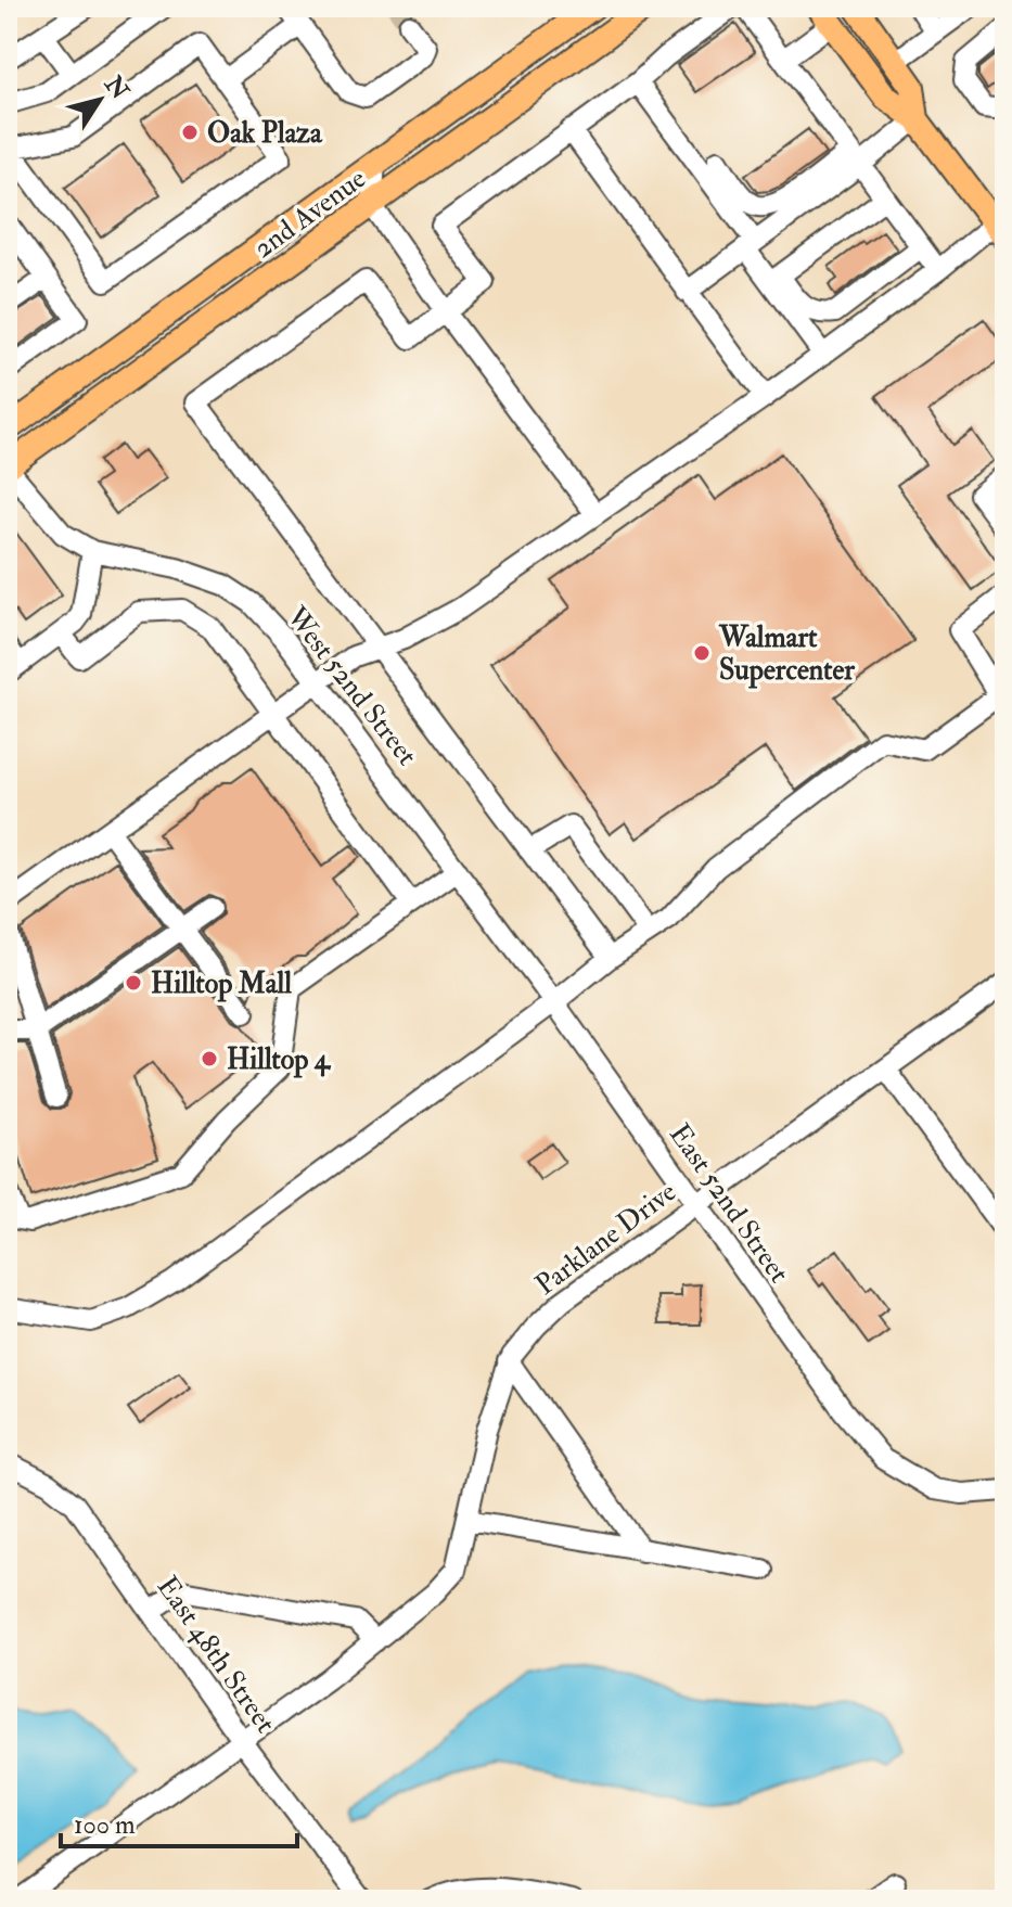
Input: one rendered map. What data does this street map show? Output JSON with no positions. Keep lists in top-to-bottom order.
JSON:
{
  "streets": {
    "main road": ["2nd Avenue"],
    "street": [
      "West 52nd Street",
      "East 52nd Street",
      "Parklane Drive",
      "East 48th Street"
    ]
  },
  "crossings": [
    ["2nd Avenue", "West 52nd Street"],
    ["West 52nd Street", "East 52nd Street"],
    ["East 52nd Street", "Parklane Drive"],
    ["Parklane Drive", "East 48th Street"]
  ],
  "places": [
    "Oak Plaza",
    "Walmart Supercenter",
    "Hilltop Mall",
    "Hilltop 4"
  ],
  "scale_bar": "100 m",
  "north": "top right"
}
